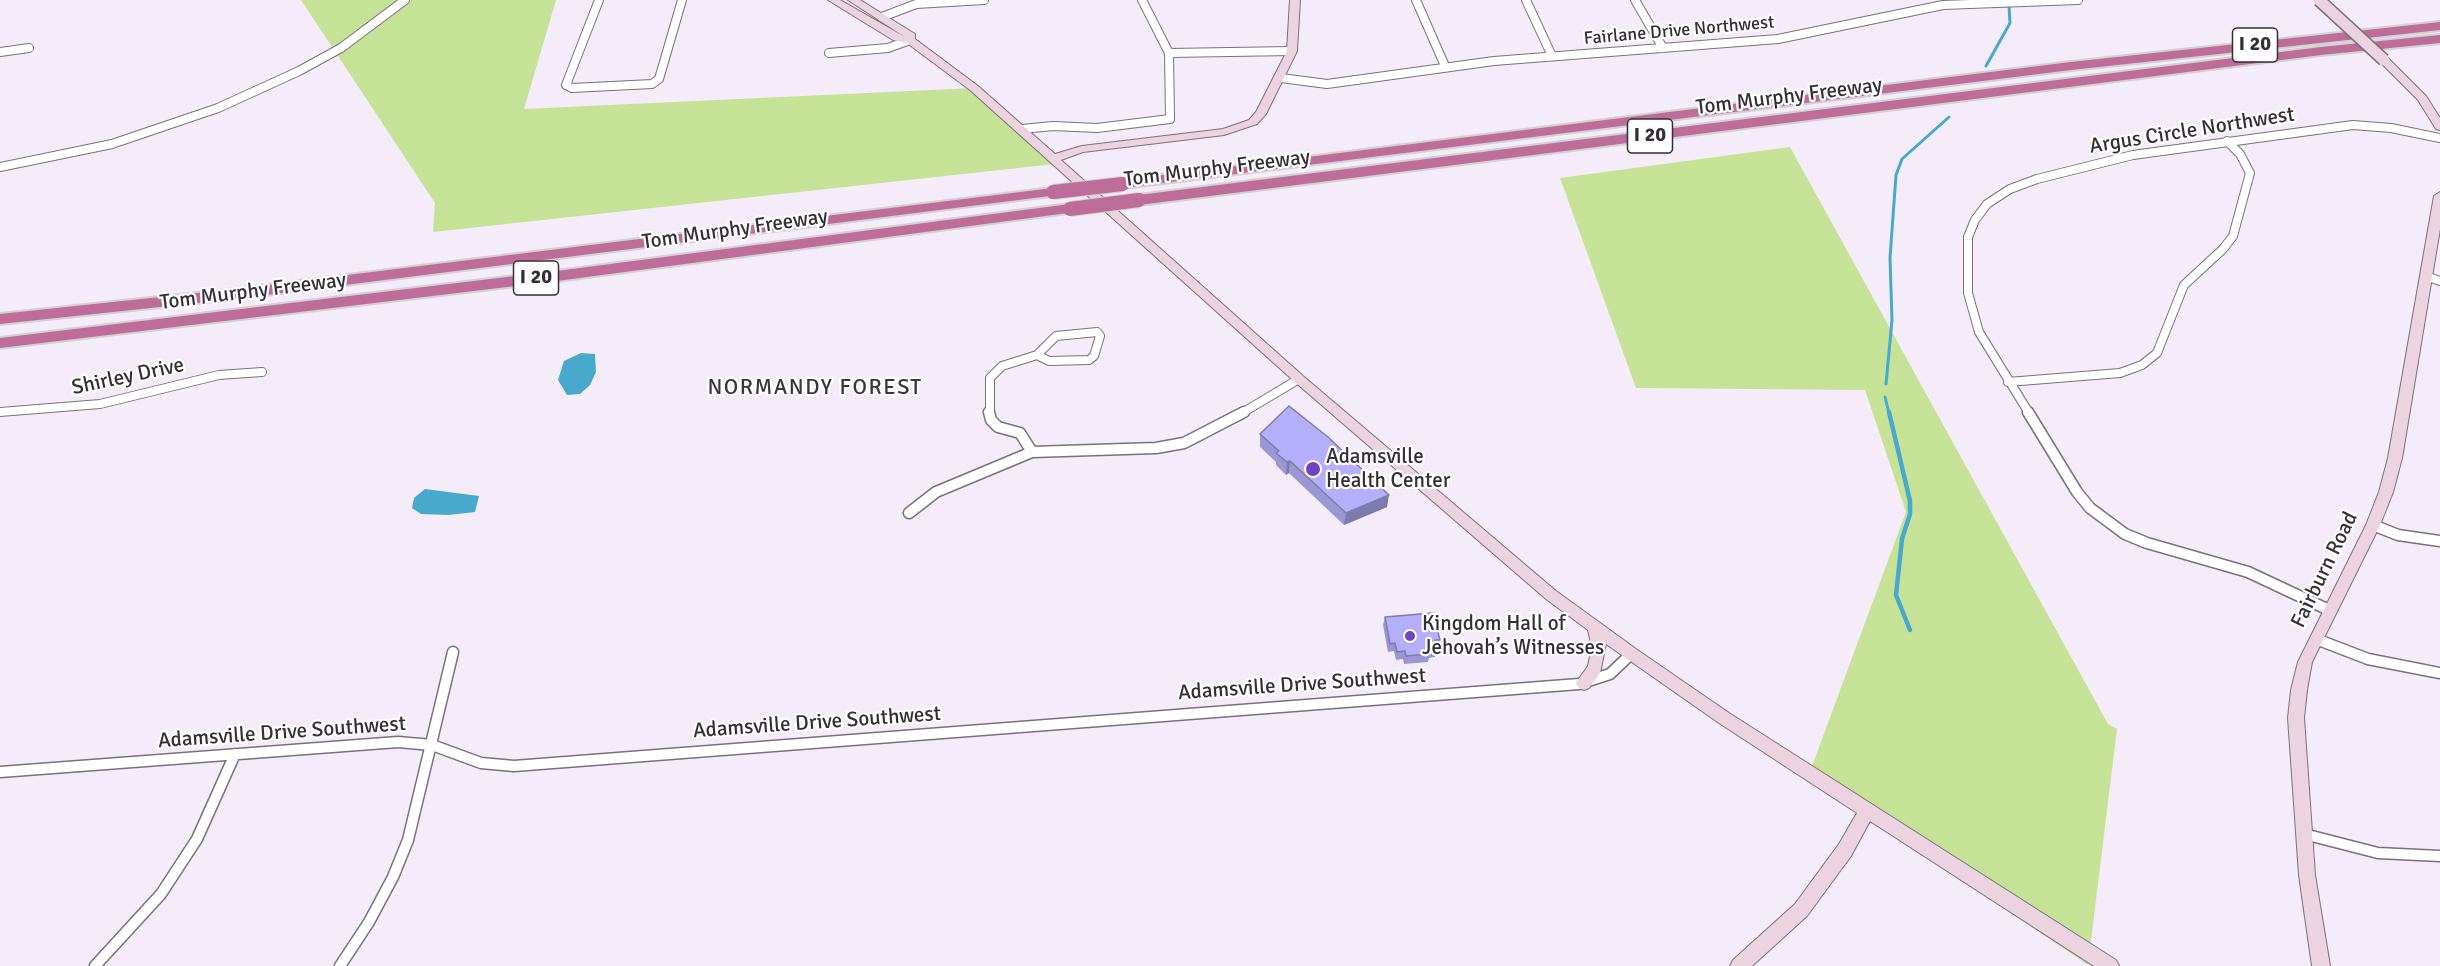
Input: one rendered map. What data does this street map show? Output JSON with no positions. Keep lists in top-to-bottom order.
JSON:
{
  "streets": {
    "highway": ["I 20", "Tom Murphy Freeway"],
    "street": [
      "Fairlane Drive Northwest",
      "Argus Circle Northwest",
      "Shirley Drive",
      "Fairburn Road",
      "Adamsville Drive Southwest"
    ]
  },
  "crossings": [
    ["Argus Circle Northwest", "Fairburn Road"]
  ],
  "districts": ["NORMANDY FOREST"],
  "places": ["Adamsville Health Center", "Kingdom Hall of Jehovah’s Witnesses"]
}
